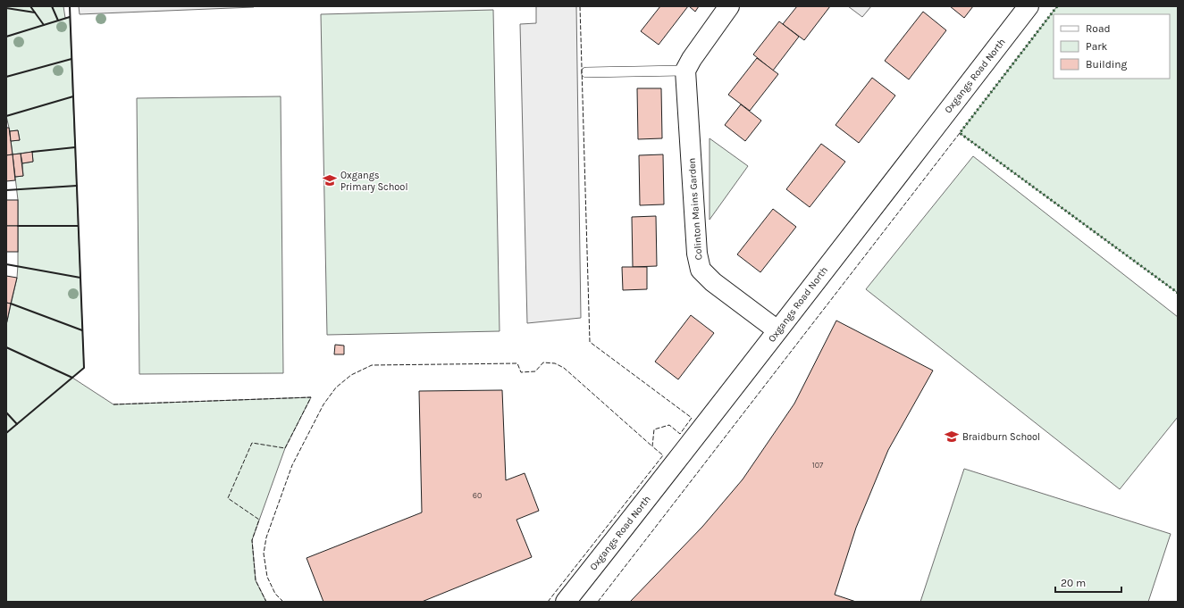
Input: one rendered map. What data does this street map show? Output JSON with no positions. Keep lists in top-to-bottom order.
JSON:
{
  "streets": {
    "street": ["Oxgangs Road North", "Colinton Mains Garden"]
  },
  "crossings": [
    ["Oxgangs Road North", "Colinton Mains Garden"]
  ],
  "places": {
    "school or university": ["Oxgangs Primary School", "Braidburn School"]
  },
  "house_numbers": ["107", "60"],
  "legend": ["Road", "Park", "Building"],
  "scale_bar": "20 m"
}
